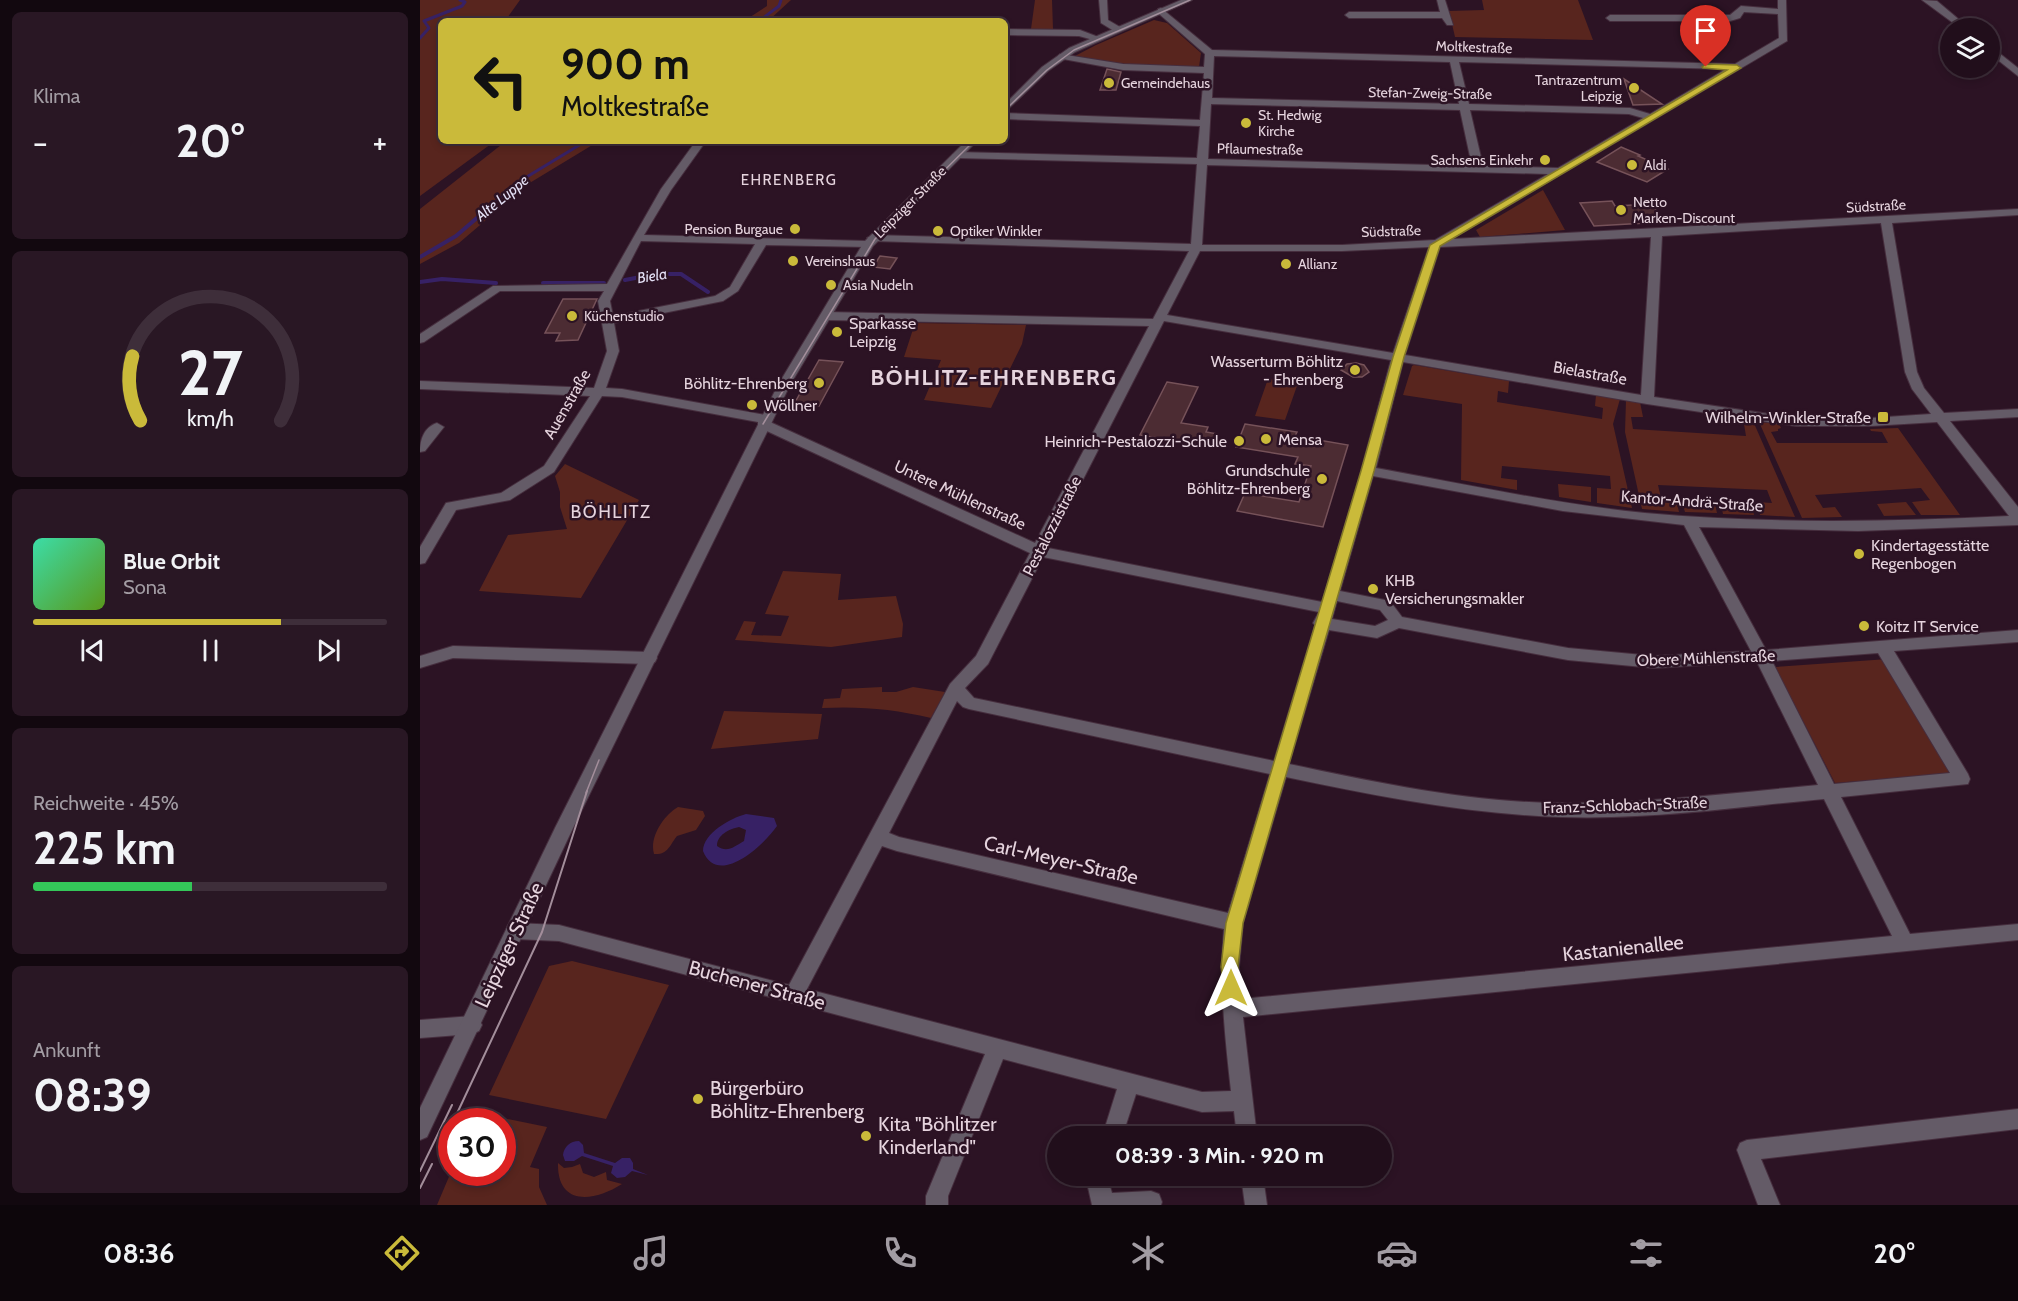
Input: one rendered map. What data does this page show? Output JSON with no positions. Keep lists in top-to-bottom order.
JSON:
{
  "streets": {
    "street": [
      "Moltkestraße",
      "Stefan-Zweig-Straße",
      "Pflaumestraße",
      "Leipziger Straße",
      "Südstraße",
      "Bielastraße",
      "Auenstraße",
      "Untere Mühlenstraße",
      "Kantor-Andrä-Straße",
      "Pestalozzistraße",
      "Obere Mühlenstraße",
      "Franz-Schlobach-Straße",
      "Carl-Meyer-Straße",
      "Kastanienallee",
      "Buchener Straße"
    ]
  },
  "crossings": [
    ["Moltkestraße", "Pestalozzistraße"],
    ["Stefan-Zweig-Straße", "Pestalozzistraße"],
    ["Pflaumestraße", "Leipziger Straße"],
    ["Pflaumestraße", "Pestalozzistraße"],
    ["Leipziger Straße", "Südstraße"],
    ["Leipziger Straße", "Bielastraße"],
    ["Leipziger Straße", "Untere Mühlenstraße"],
    ["Leipziger Straße", "Buchener Straße"],
    ["Südstraße", "Auenstraße"],
    ["Südstraße", "Pestalozzistraße"],
    ["Bielastraße", "Pestalozzistraße"],
    ["Auenstraße", "Untere Mühlenstraße"],
    ["Untere Mühlenstraße", "Pestalozzistraße"],
    ["Pestalozzistraße", "Franz-Schlobach-Straße"],
    ["Pestalozzistraße", "Carl-Meyer-Straße"],
    ["Pestalozzistraße", "Buchener Straße"],
    ["Obere Mühlenstraße", "Franz-Schlobach-Straße"]
  ],
  "districts": ["EHRENBERG", "BÖHLITZ-EHRENBERG", "BÖHLITZ"],
  "water": ["Alte Luppe", "Biela"],
  "places": {
    "other": [
      "Gemeindehaus",
      "Tantrazentrum Leipzig",
      "St. Hedwig Kirche",
      "Sachsens Einkehr",
      "Aldi",
      "Netto Marken-Discount",
      "Pension Burgaue",
      "Optiker Winkler",
      "Vereinshaus",
      "Allianz",
      "Asia Nudeln",
      "Küchenstudio",
      "Sparkasse Leipzig",
      "Wasserturm Böhlitz - Ehrenberg",
      "Böhlitz-Ehrenberg",
      "Wöllner",
      "Mensa",
      "Heinrich-Pestalozzi-Schule",
      "Grundschule Böhlitz-Ehrenberg",
      "Kindertagesstätte Regenbogen",
      "KHB Versicherungsmakler",
      "Koitz IT Service",
      "Bürgerbüro Böhlitz-Ehrenberg",
      "Kita \"Böhlitzer Kinderland\""
    ],
    "transit": ["Wilhelm-Winkler-Straße"]
  },
  "page": {
    "tile": [
      "Klima",
      ["Reichweite · 45%", "225 km"],
      ["Ankunft", "08:39"]
    ],
    "turn": ["900 m", "Moltkestraße"],
    "heat": ["−", "20°", "+"],
    "song": ["Blue Orbit", "Sona"],
    "limit": "30",
    "trip": "08:39 · 3 Min. · 920 m",
    "tabs": ["08:36", "20°"],
    "gauge": ["27", "km/h"]
  }
}
